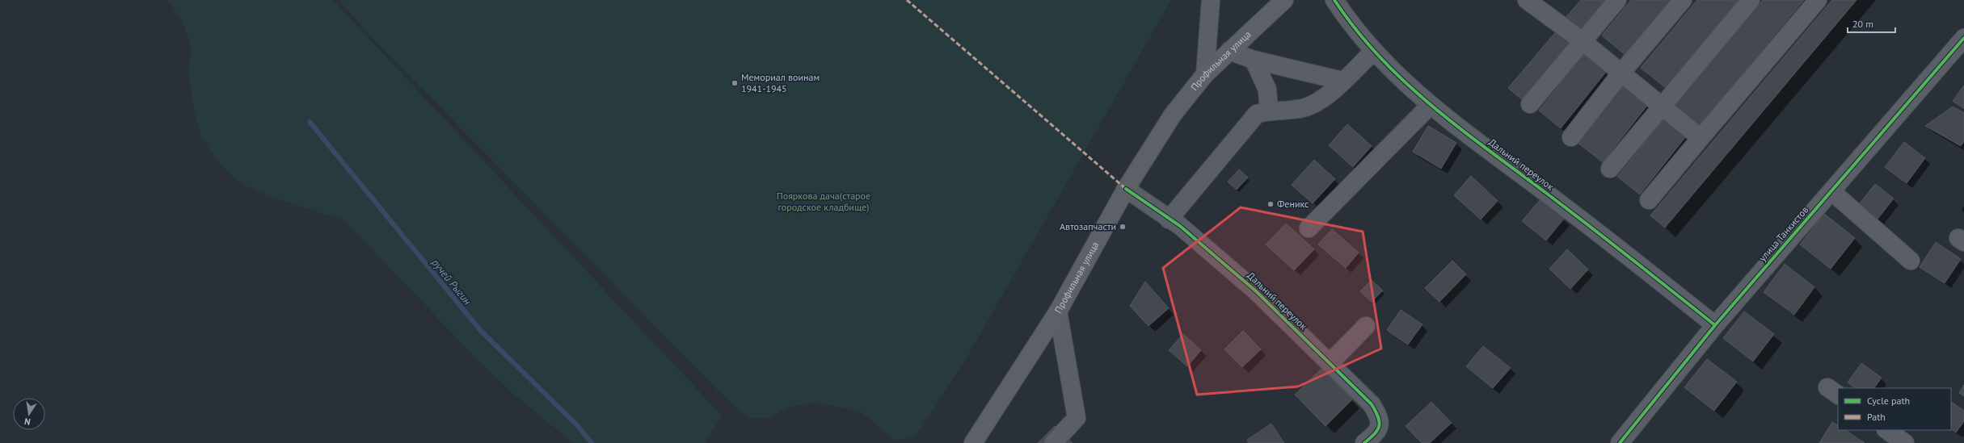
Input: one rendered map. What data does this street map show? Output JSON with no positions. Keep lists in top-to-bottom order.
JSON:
{
  "streets": {
    "main road": ["Профильная улица"],
    "street": ["Дальний переулок", "улица Танкистов"]
  },
  "crossings": [
    ["Профильная улица", "Дальний переулок"],
    ["Дальний переулок", "улица Танкистов"]
  ],
  "water": ["ручей Рыгин"],
  "parks": ["Пояркова дача(старое городское кладбище)"],
  "places": ["Мемориал воинам 1941-1945", "Феникс", "Автозапчасти"],
  "legend": ["Cycle path", "Path"],
  "scale_bar": "20 m",
  "north": "bottom"
}
